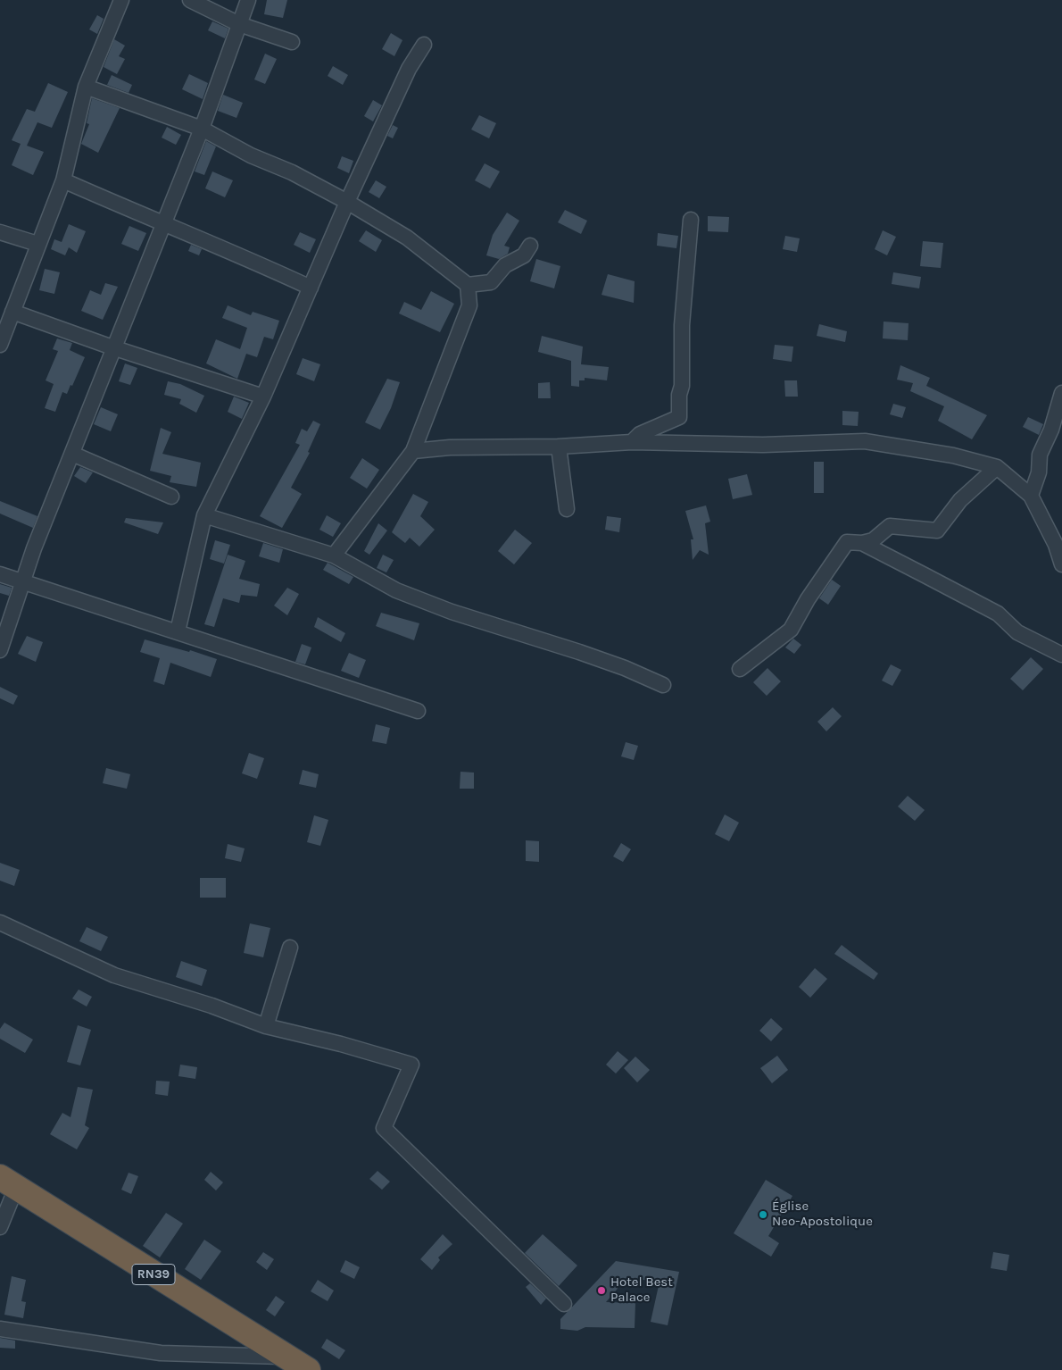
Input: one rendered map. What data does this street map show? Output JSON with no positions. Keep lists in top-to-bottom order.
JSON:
{
  "streets": {
    "highway": ["RN39"]
  },
  "places": ["Église Neo-Apostolique", "Hotel Best Palace"]
}
